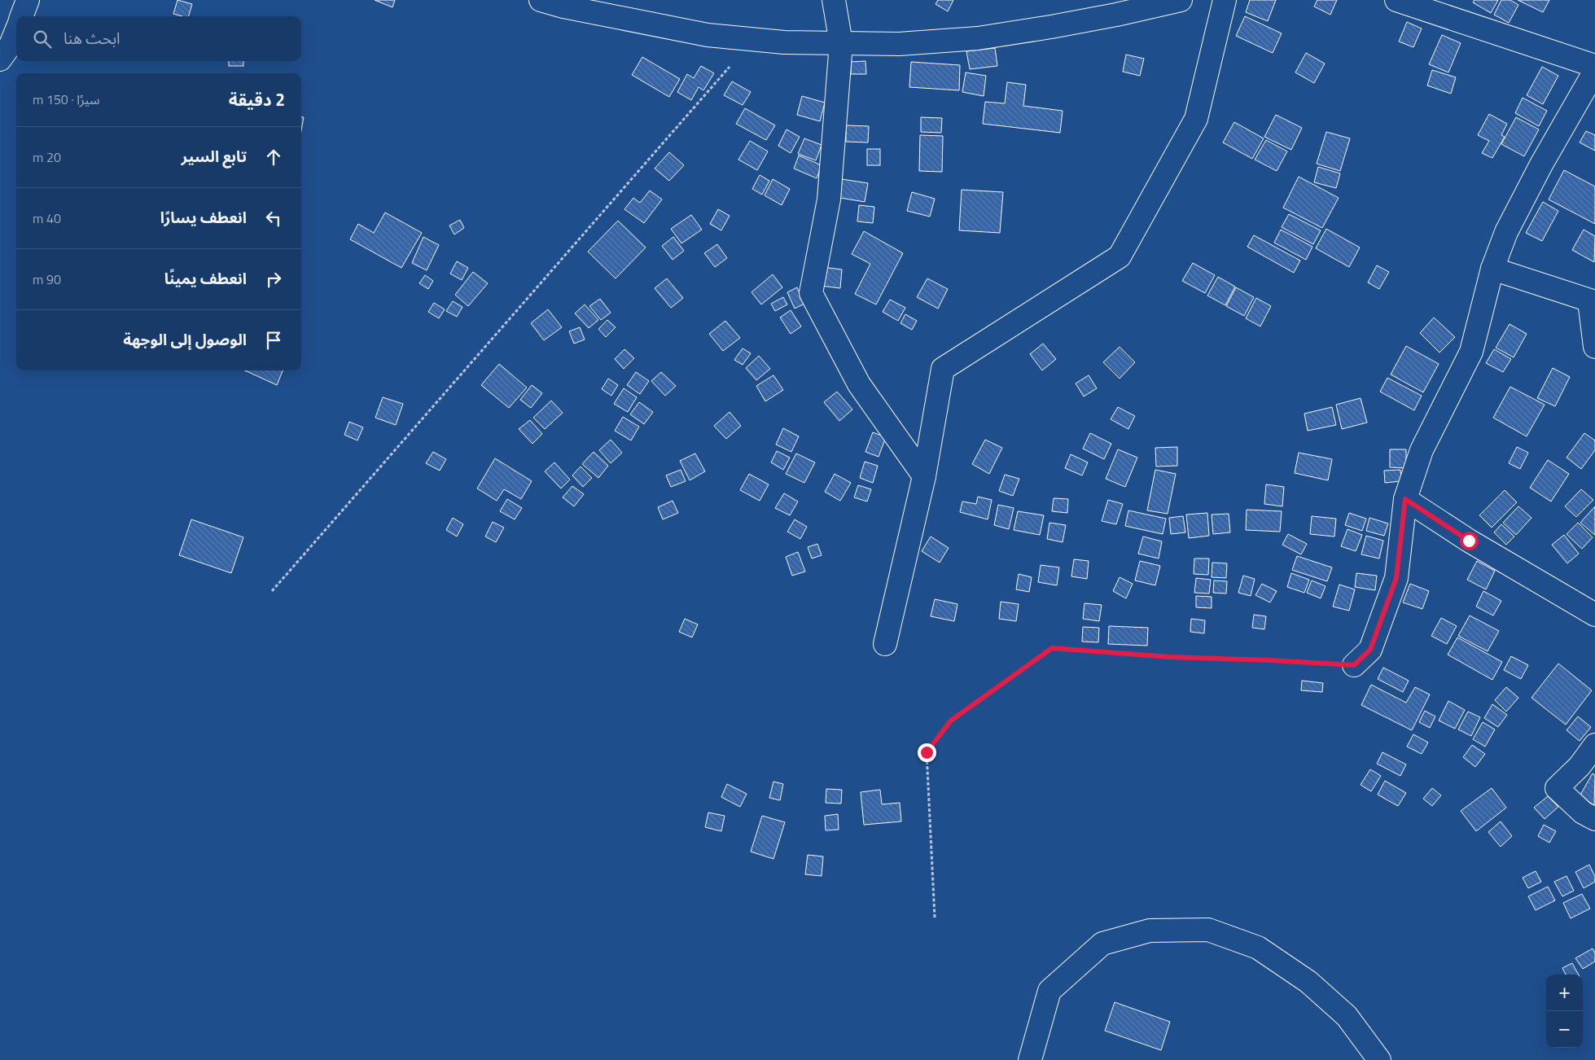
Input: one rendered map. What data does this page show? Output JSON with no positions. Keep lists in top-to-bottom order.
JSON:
{
  "page": {
    "search": "ابحث هنا",
    "heading": ["2 دقيقة", "سيرًا · 150 m"],
    "list": [
      ["تابع السير", "20 m"],
      ["انعطف يسارًا", "40 m"],
      ["انعطف يمينًا", "90 m"],
      "الوصول إلى الوجهة"
    ],
    "map_buttons": ["+", "−"]
  }
}
